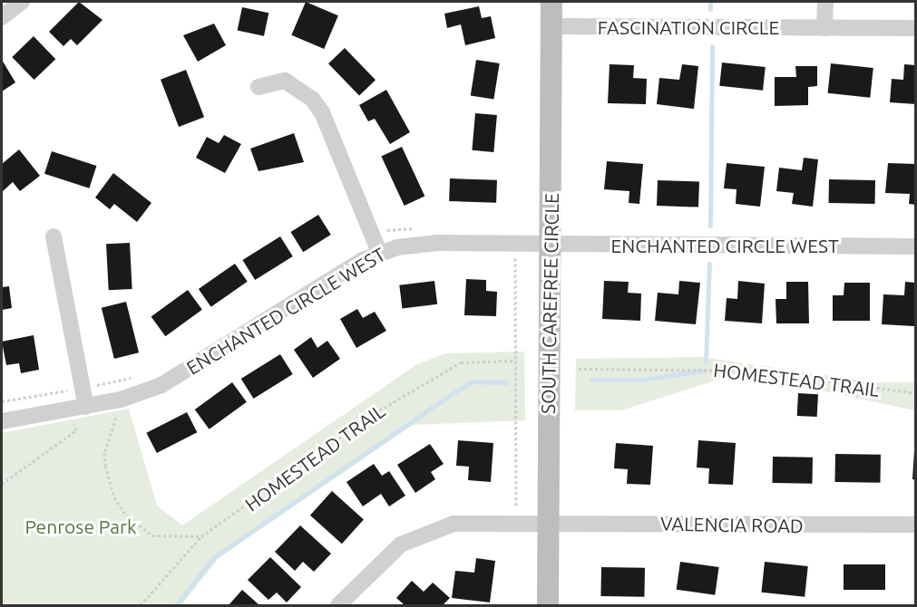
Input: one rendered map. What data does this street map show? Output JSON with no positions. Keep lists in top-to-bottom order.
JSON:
{
  "streets": {
    "main road": ["SOUTH CAREFREE CIRCLE"],
    "street": ["FASCINATION CIRCLE", "ENCHANTED CIRCLE WEST", "VALENCIA ROAD"],
    "path": ["HOMESTEAD TRAIL"]
  },
  "crossings": [
    ["FASCINATION CIRCLE", "SOUTH CAREFREE CIRCLE"],
    ["ENCHANTED CIRCLE WEST", "SOUTH CAREFREE CIRCLE"],
    ["SOUTH CAREFREE CIRCLE", "VALENCIA ROAD"]
  ],
  "parks": ["Penrose Park"]
}
